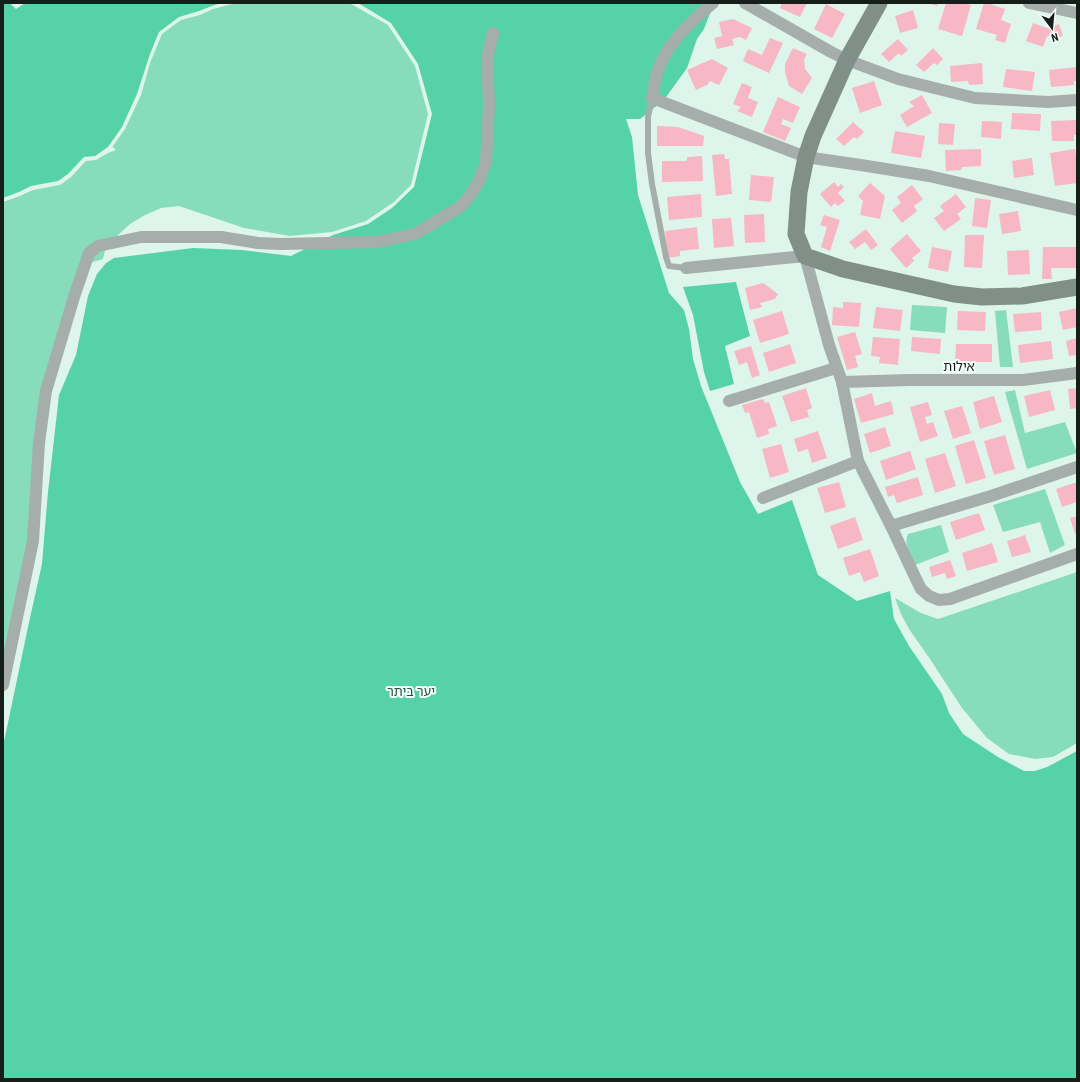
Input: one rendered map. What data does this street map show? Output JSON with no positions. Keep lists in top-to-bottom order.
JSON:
{
  "streets": {
    "street": ["אילות"]
  },
  "parks": ["יער ביתר"],
  "north": "bottom"
}
